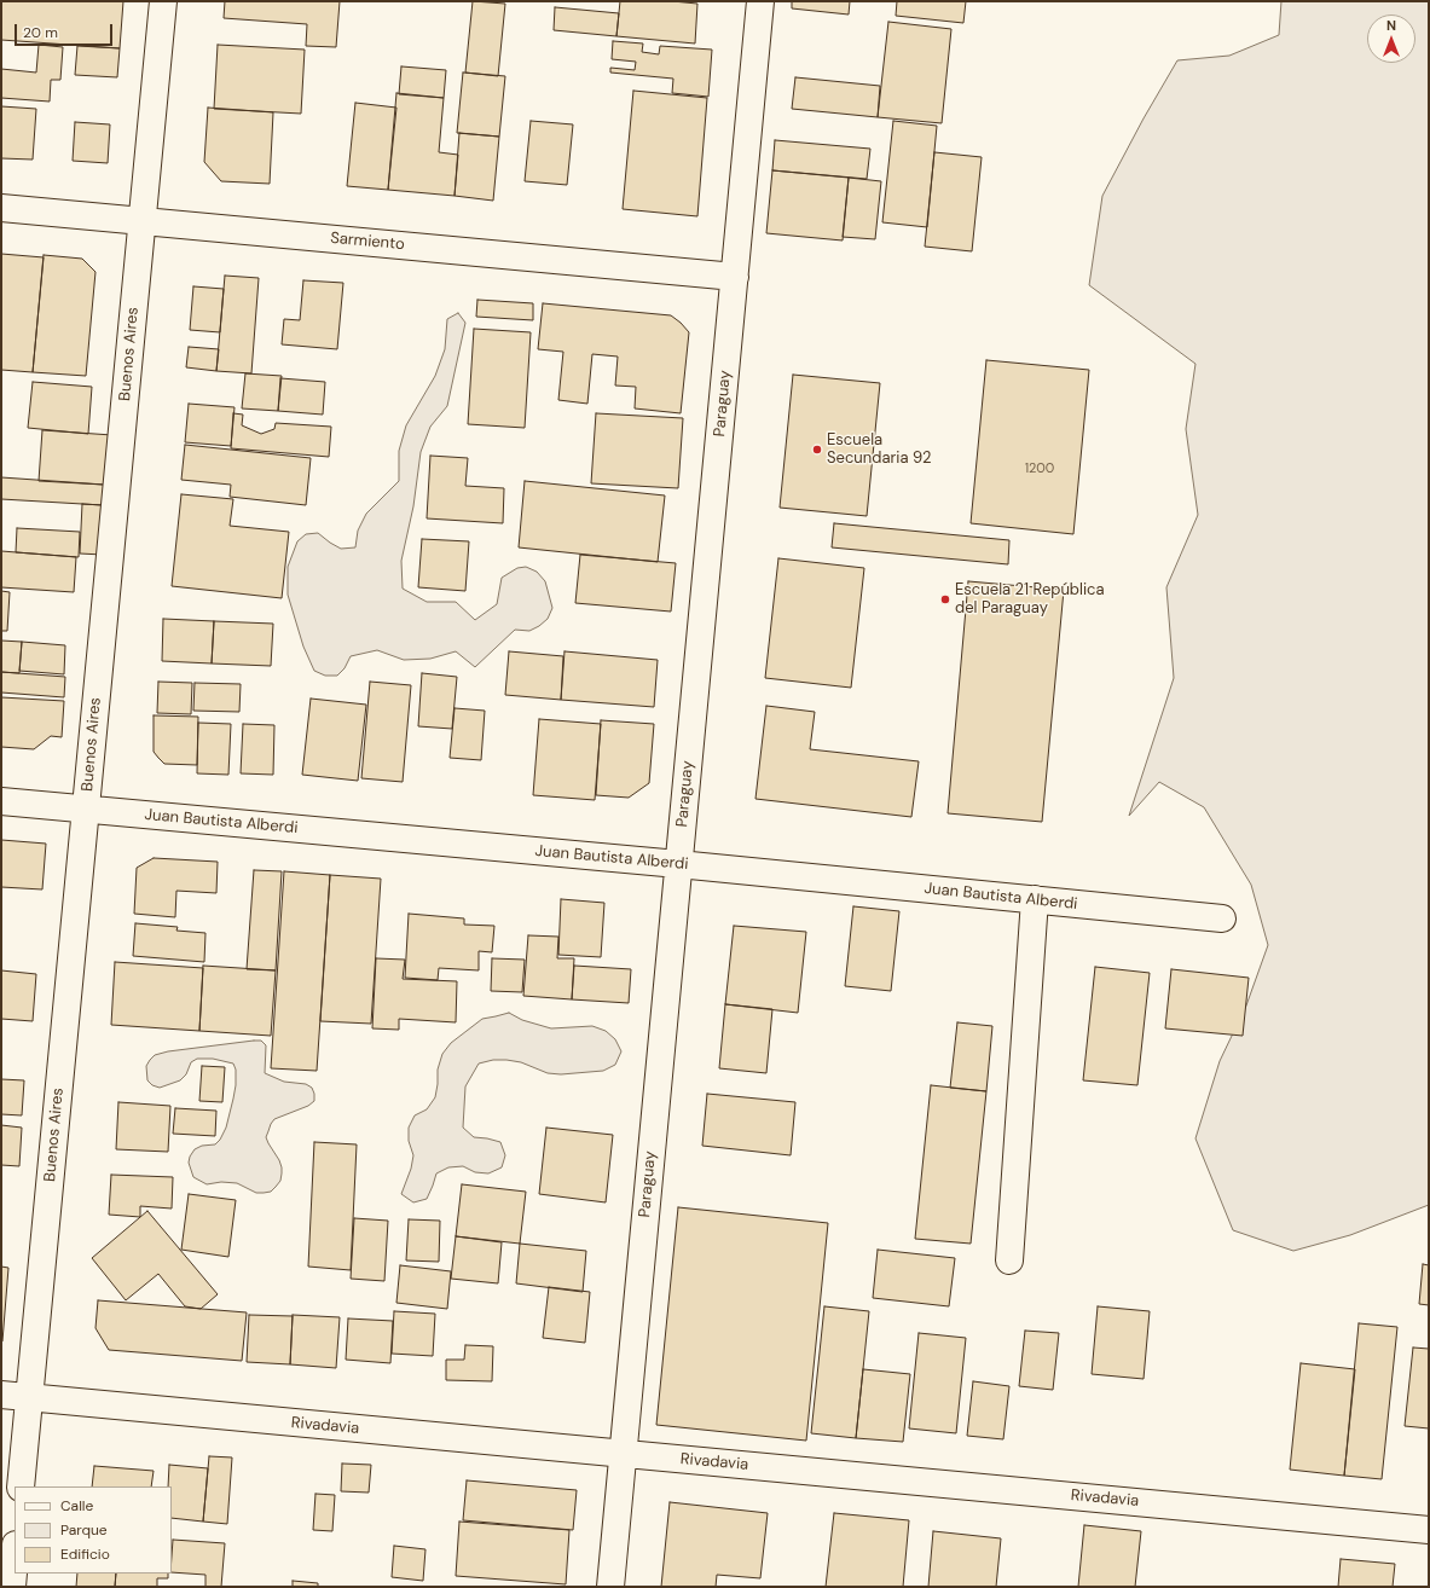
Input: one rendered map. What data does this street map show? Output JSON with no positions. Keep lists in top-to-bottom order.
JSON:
{
  "streets": {
    "street": [
      "Sarmiento",
      "Buenos Aires",
      "Paraguay",
      "Juan Bautista Alberdi",
      "Rivadavia"
    ]
  },
  "crossings": [
    ["Sarmiento", "Buenos Aires"],
    ["Sarmiento", "Paraguay"],
    ["Buenos Aires", "Juan Bautista Alberdi"],
    ["Buenos Aires", "Rivadavia"],
    ["Paraguay", "Juan Bautista Alberdi"],
    ["Paraguay", "Rivadavia"]
  ],
  "places": ["Escuela Secundaria 92", "Escuela 21 República del Paraguay"],
  "house_numbers": ["1200"],
  "legend": ["Calle", "Parque", "Edificio"],
  "scale_bar": "20 m",
  "north": "top"
}
